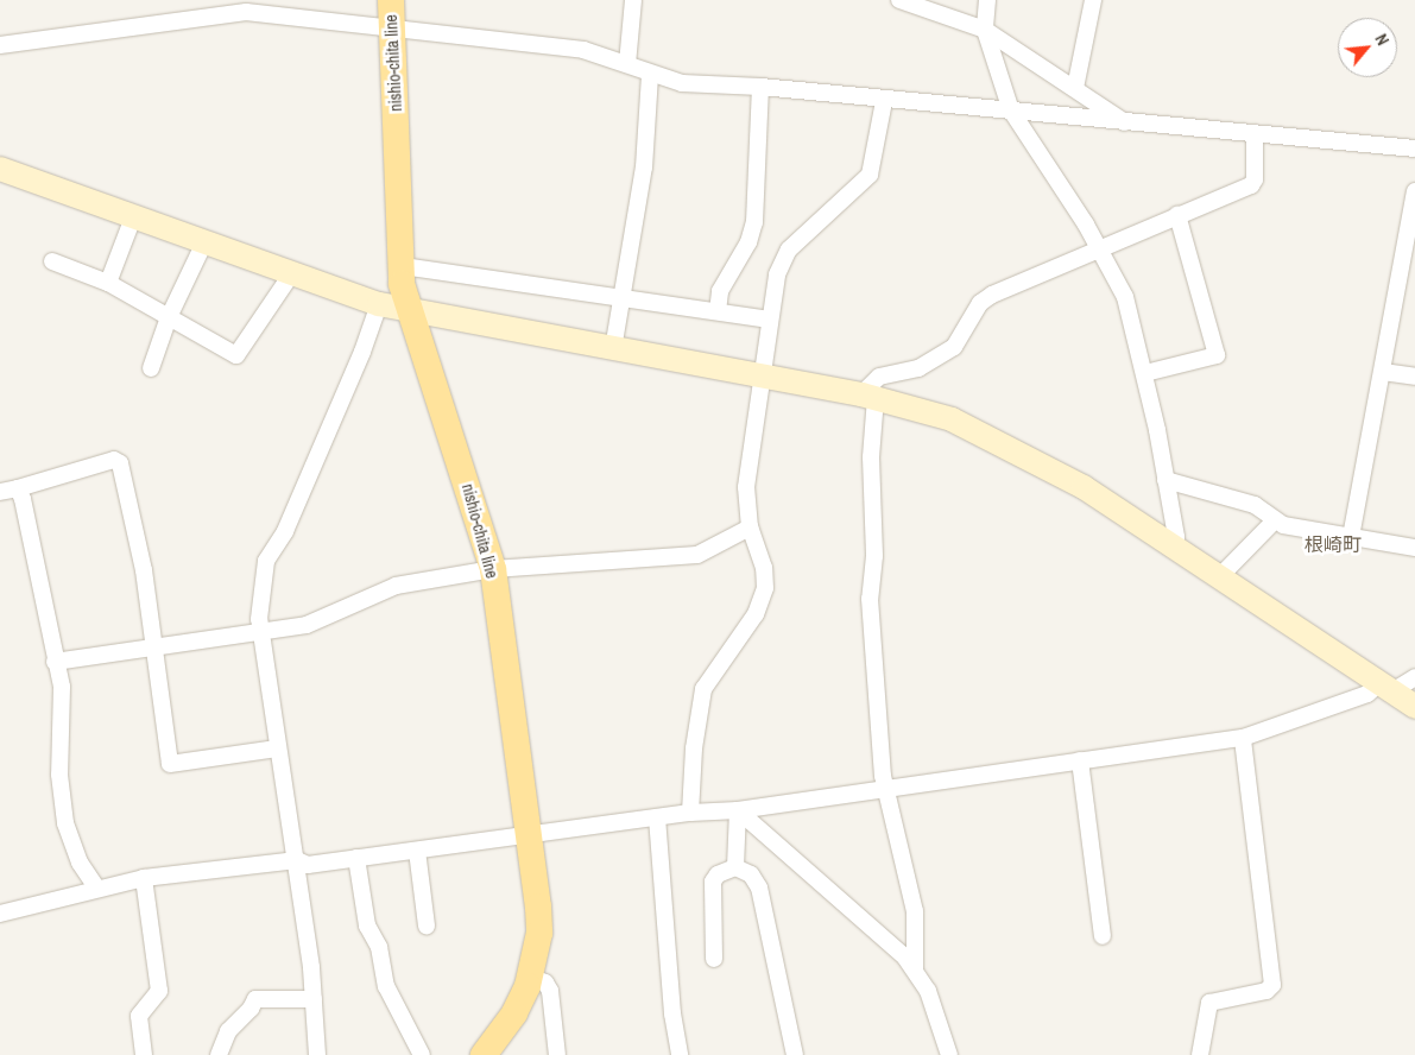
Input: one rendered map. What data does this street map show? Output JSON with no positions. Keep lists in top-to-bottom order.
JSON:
{
  "streets": {
    "main road": ["nishio-chita line"]
  },
  "districts": ["根崎町"],
  "north": "top right"
}
